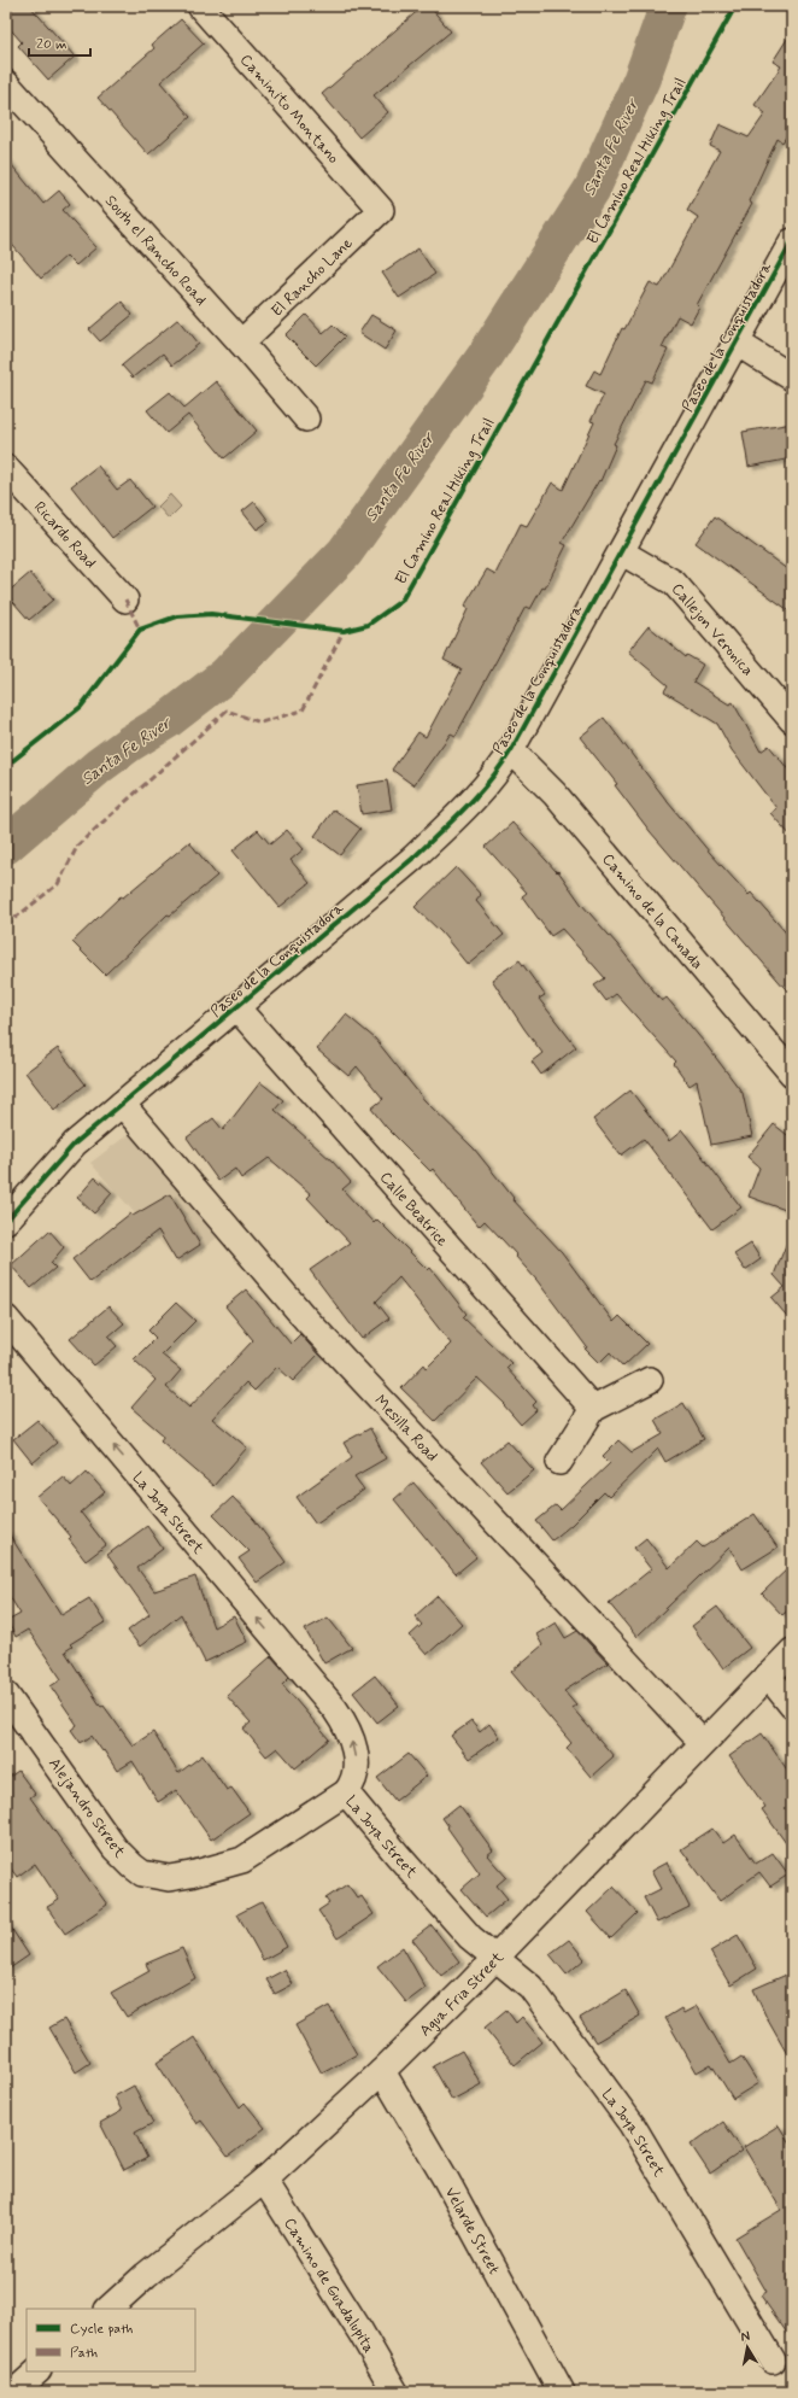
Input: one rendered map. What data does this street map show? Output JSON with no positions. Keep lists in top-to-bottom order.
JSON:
{
  "streets": {
    "street": [
      "Caminito Montano",
      "South el Rancho Road",
      "El Rancho Lane",
      "Paseo de la Conquistadora",
      "Ricardo Road",
      "Callejon Veronica",
      "Camino de la Canada",
      "Calle Beatrice",
      "Mesilla Road",
      "La Joya Street",
      "Alejandro Street",
      "Agua Fria Street",
      "Velarde Street",
      "Camino de Guadalupita"
    ],
    "cycle path": ["El Camino Real Hiking Trail"]
  },
  "crossings": [
    ["Caminito Montano", "El Rancho Lane"],
    ["South el Rancho Road", "El Rancho Lane"],
    ["Paseo de la Conquistadora", "Callejon Veronica"],
    ["Paseo de la Conquistadora", "Camino de la Canada"],
    ["Paseo de la Conquistadora", "Calle Beatrice"],
    ["Paseo de la Conquistadora", "Mesilla Road"],
    ["Mesilla Road", "Agua Fria Street"],
    ["La Joya Street", "Alejandro Street"],
    ["La Joya Street", "Agua Fria Street"],
    ["Agua Fria Street", "Velarde Street"],
    ["Agua Fria Street", "Camino de Guadalupita"]
  ],
  "one_way": ["La Joya Street"],
  "water": ["Santa Fe River"],
  "legend": ["Cycle path", "Path"],
  "scale_bar": "20 m",
  "north": "top"
}
